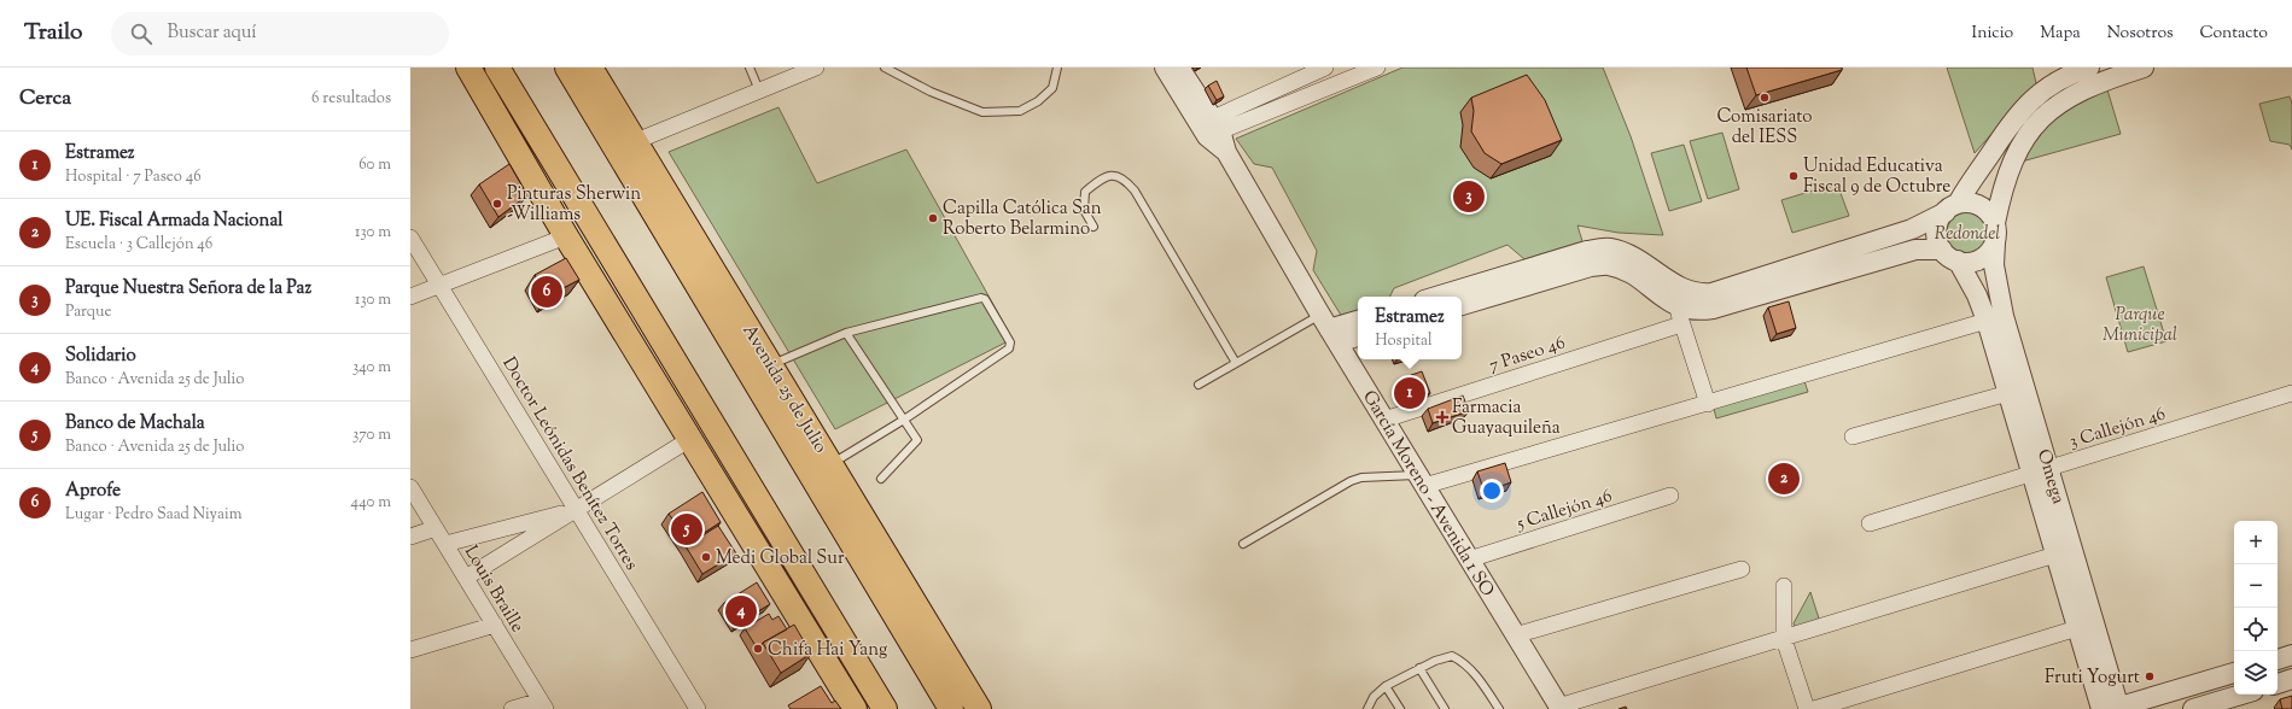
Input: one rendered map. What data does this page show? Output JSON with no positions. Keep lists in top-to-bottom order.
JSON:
{
  "streets": {
    "main road": ["Avenida 25 de Julio"],
    "street": [
      "7 Paseo 46",
      "3 Callejón 46",
      "Doctor Leónidas Benítez Torres",
      "Omega",
      "García Moreno - Avenida 1 SO",
      "5 Callejón 46",
      "Louis Braille"
    ]
  },
  "crossings": [
    ["7 Paseo 46", "García Moreno - Avenida 1 SO"],
    ["3 Callejón 46", "Omega"],
    ["García Moreno - Avenida 1 SO", "5 Callejón 46"]
  ],
  "parks": ["Redondel", "Parque Municipal"],
  "places": {
    "other": [
      "Comisariato del IESS",
      "Unidad Educativa Fiscal 9 de Octubre",
      "Pinturas Sherwin -Williams",
      "Capilla Católica San Roberto Belarmino",
      "Medi Global Sur",
      "Chifa Hai Yang",
      "Fruti Yogurt"
    ],
    "health": ["Farmacia Guayaquileña"]
  },
  "page": {
    "header": "Trailo",
    "search": "Buscar aquí",
    "nav": [
      "Inicio",
      "Mapa",
      "Nosotros",
      "Contacto"
    ],
    "heading": ["Cerca", "6 resultados"],
    "list": [
      {
        "mark": "1",
        "name": "Estramez",
        "note": "Hospital · 7 Paseo 46",
        "value": "60 m"
      },
      {
        "mark": "2",
        "name": "UE. Fiscal Armada Nacional",
        "note": "Escuela · 3 Callejón 46",
        "value": "130 m"
      },
      {
        "mark": "3",
        "name": "Parque Nuestra Señora de la Paz",
        "note": "Parque",
        "value": "130 m"
      },
      {
        "mark": "4",
        "name": "Solidario",
        "note": "Banco · Avenida 25 de Julio",
        "value": "340 m"
      },
      {
        "mark": "5",
        "name": "Banco de Machala",
        "note": "Banco · Avenida 25 de Julio",
        "value": "370 m"
      },
      {
        "mark": "6",
        "name": "Aprofe",
        "note": "Lugar · Pedro Saad Niyaim",
        "value": "440 m"
      }
    ],
    "pins": [
      "3",
      "6",
      "1",
      "2",
      "5",
      "4"
    ],
    "popup": ["Estramez", "Hospital"],
    "map_buttons": ["+", "−"]
  }
}
